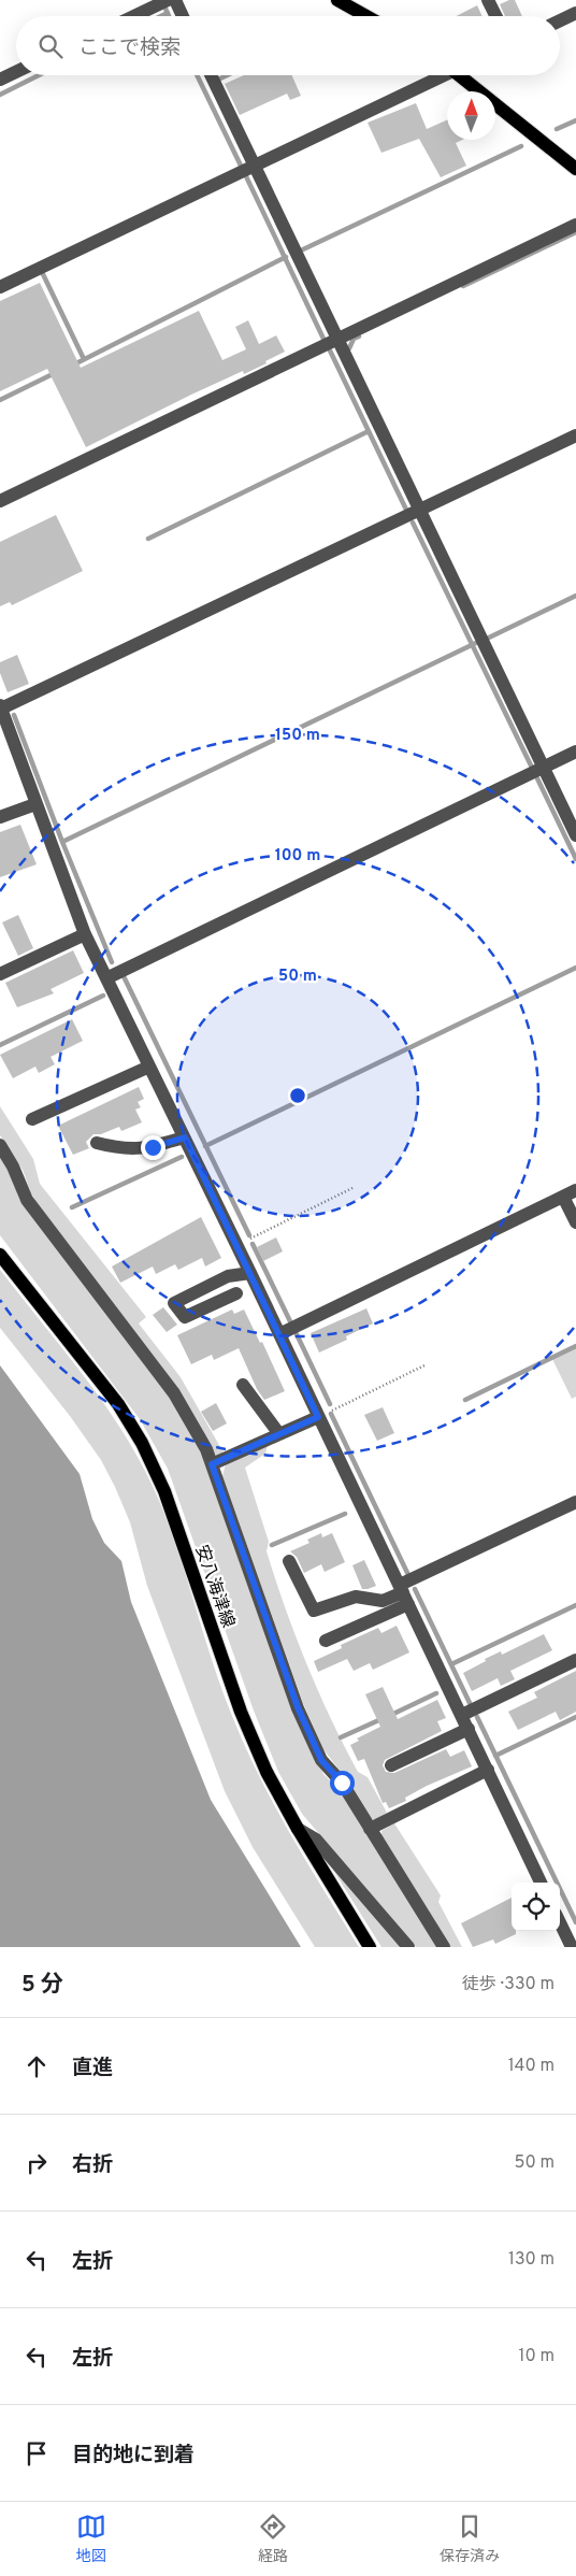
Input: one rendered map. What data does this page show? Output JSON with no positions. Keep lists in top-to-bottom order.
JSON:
{
  "streets": {
    "main road": ["安八海津線"]
  },
  "north": "top",
  "page": {
    "search": "ここで検索",
    "heading": ["5 分", "徒歩 · 330 m"],
    "list": [
      ["直進", "140 m"],
      ["右折", "50 m"],
      ["左折", "130 m"],
      ["左折", "10 m"],
      "目的地に到着"
    ],
    "nav": ["地図", "経路", "保存済み"]
  },
  "rings": ["150 m", "100 m", "50 m"]
}
